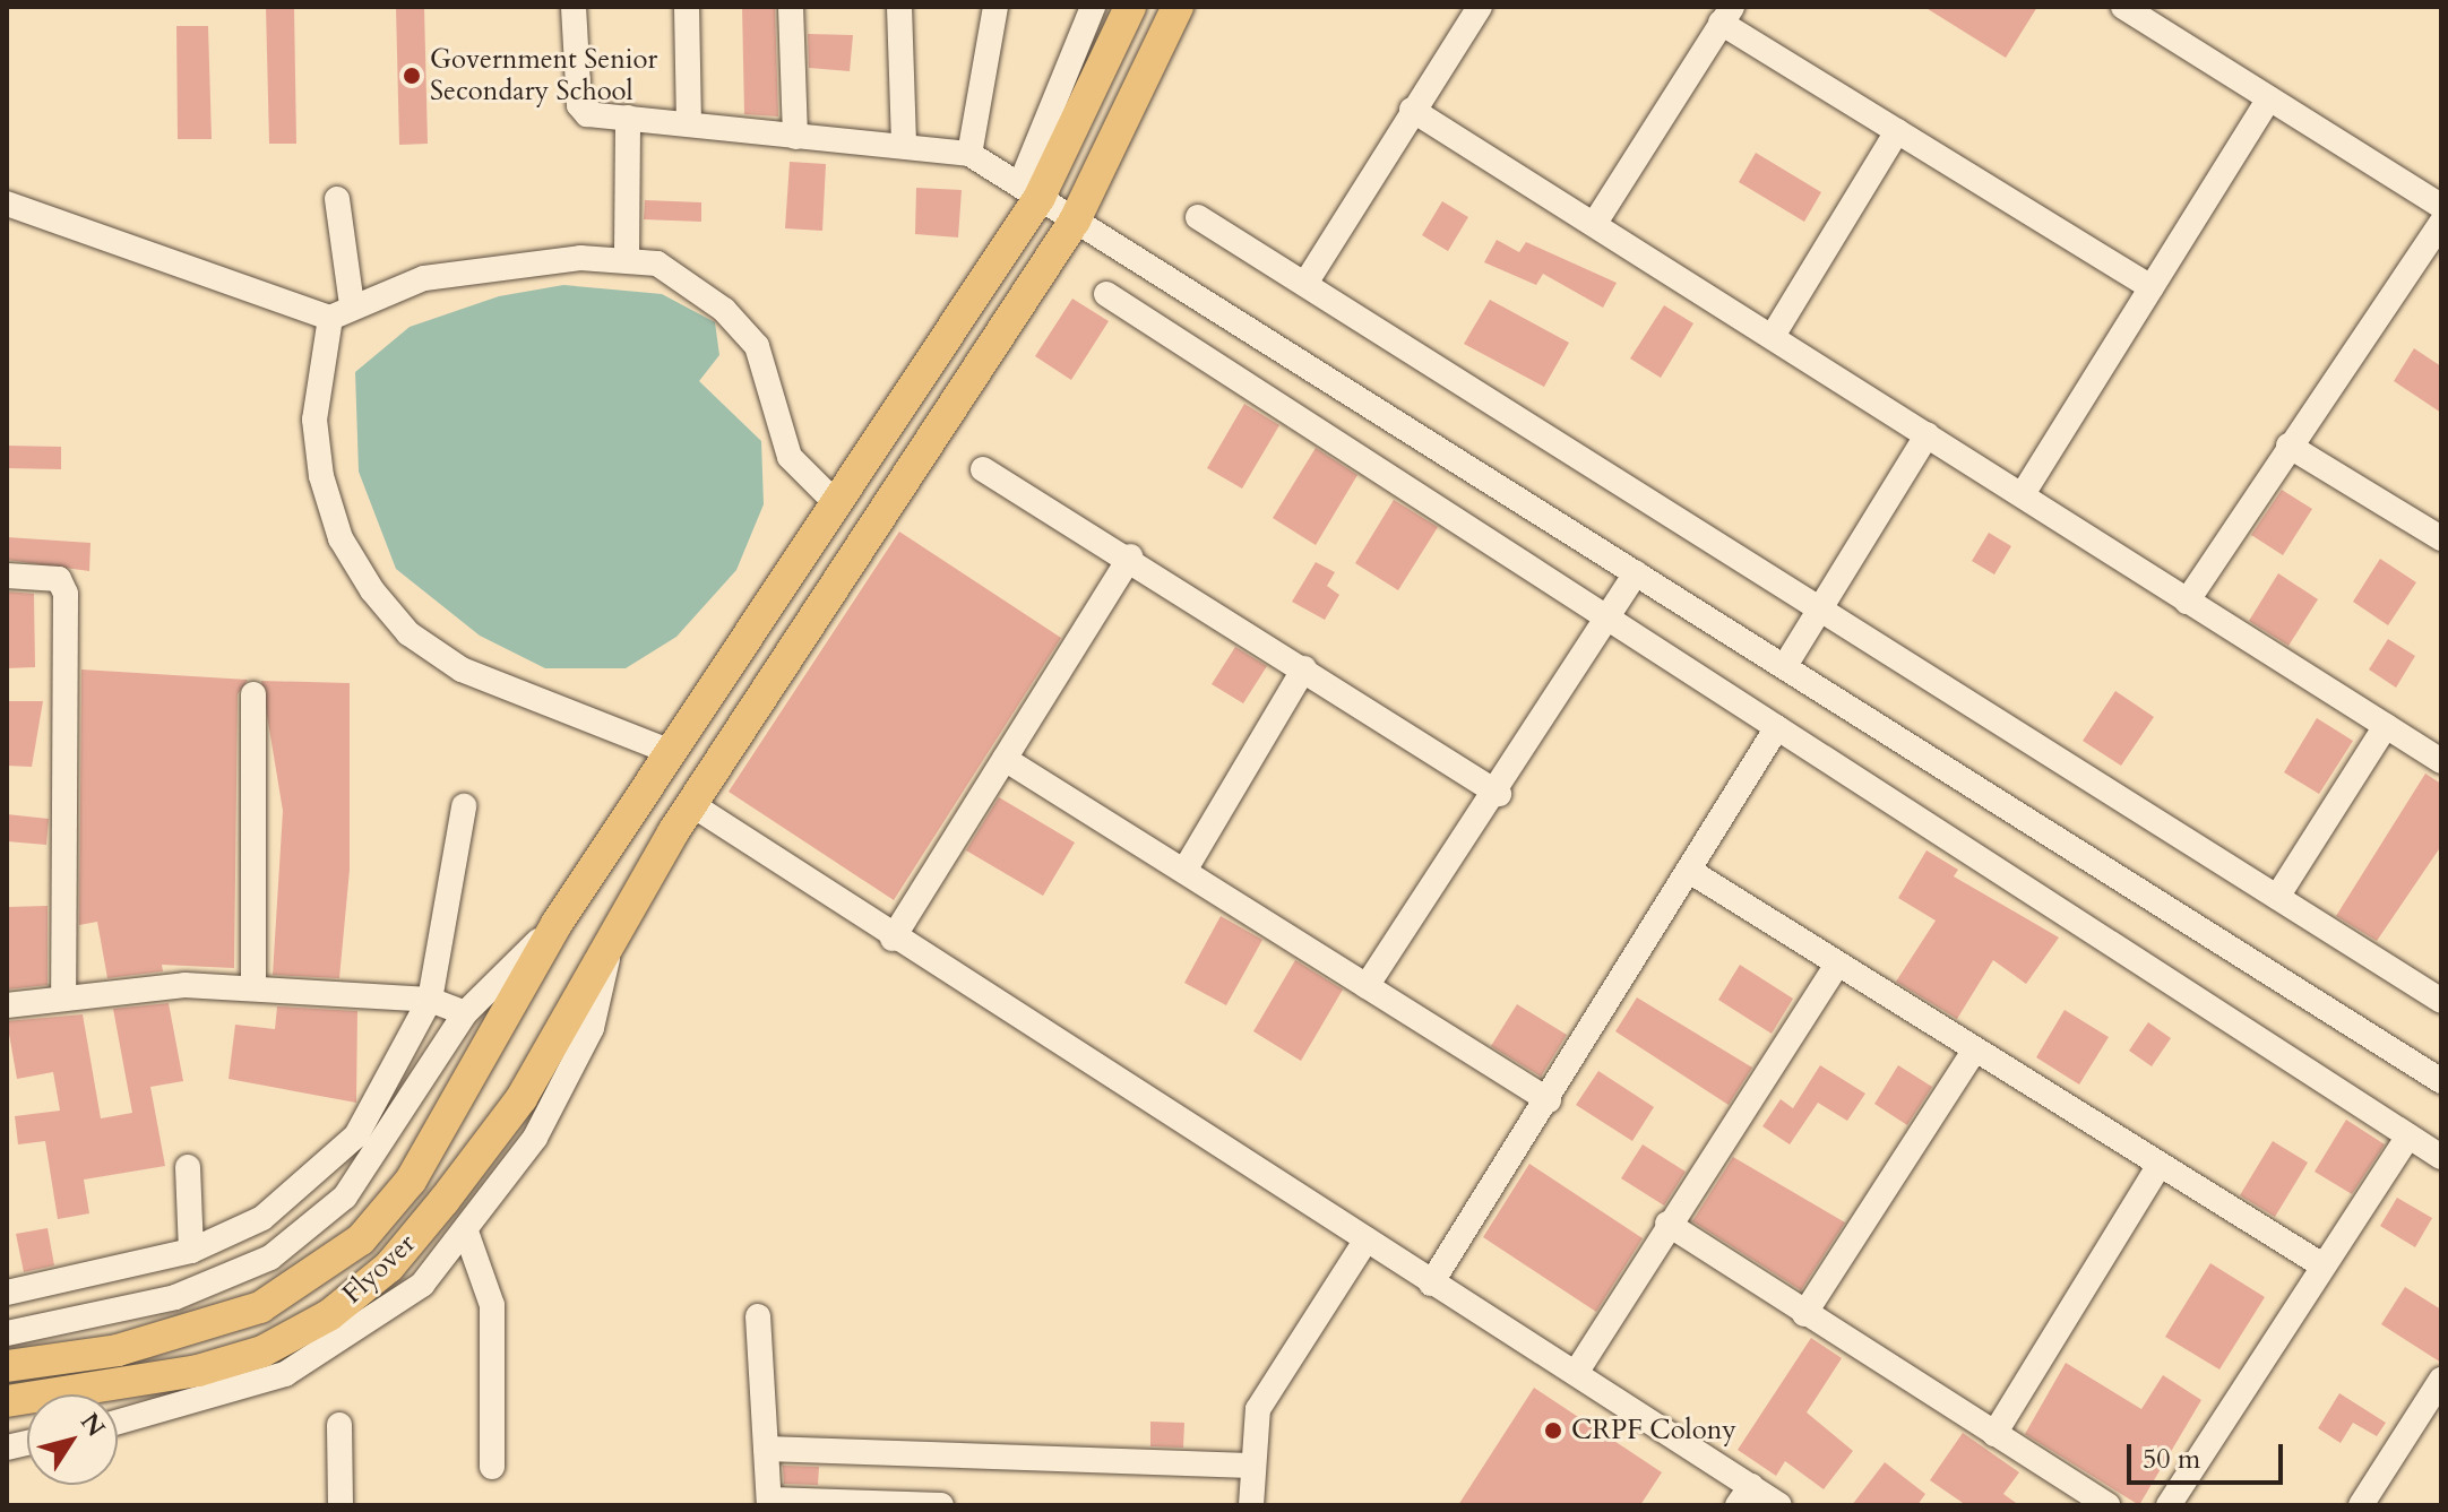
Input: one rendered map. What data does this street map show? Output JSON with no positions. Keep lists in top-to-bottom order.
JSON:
{
  "streets": {
    "main road": ["Flyover"]
  },
  "places": ["Government Senior Secondary School", "CRPF Colony"],
  "scale_bar": "50 m",
  "north": "top right"
}
